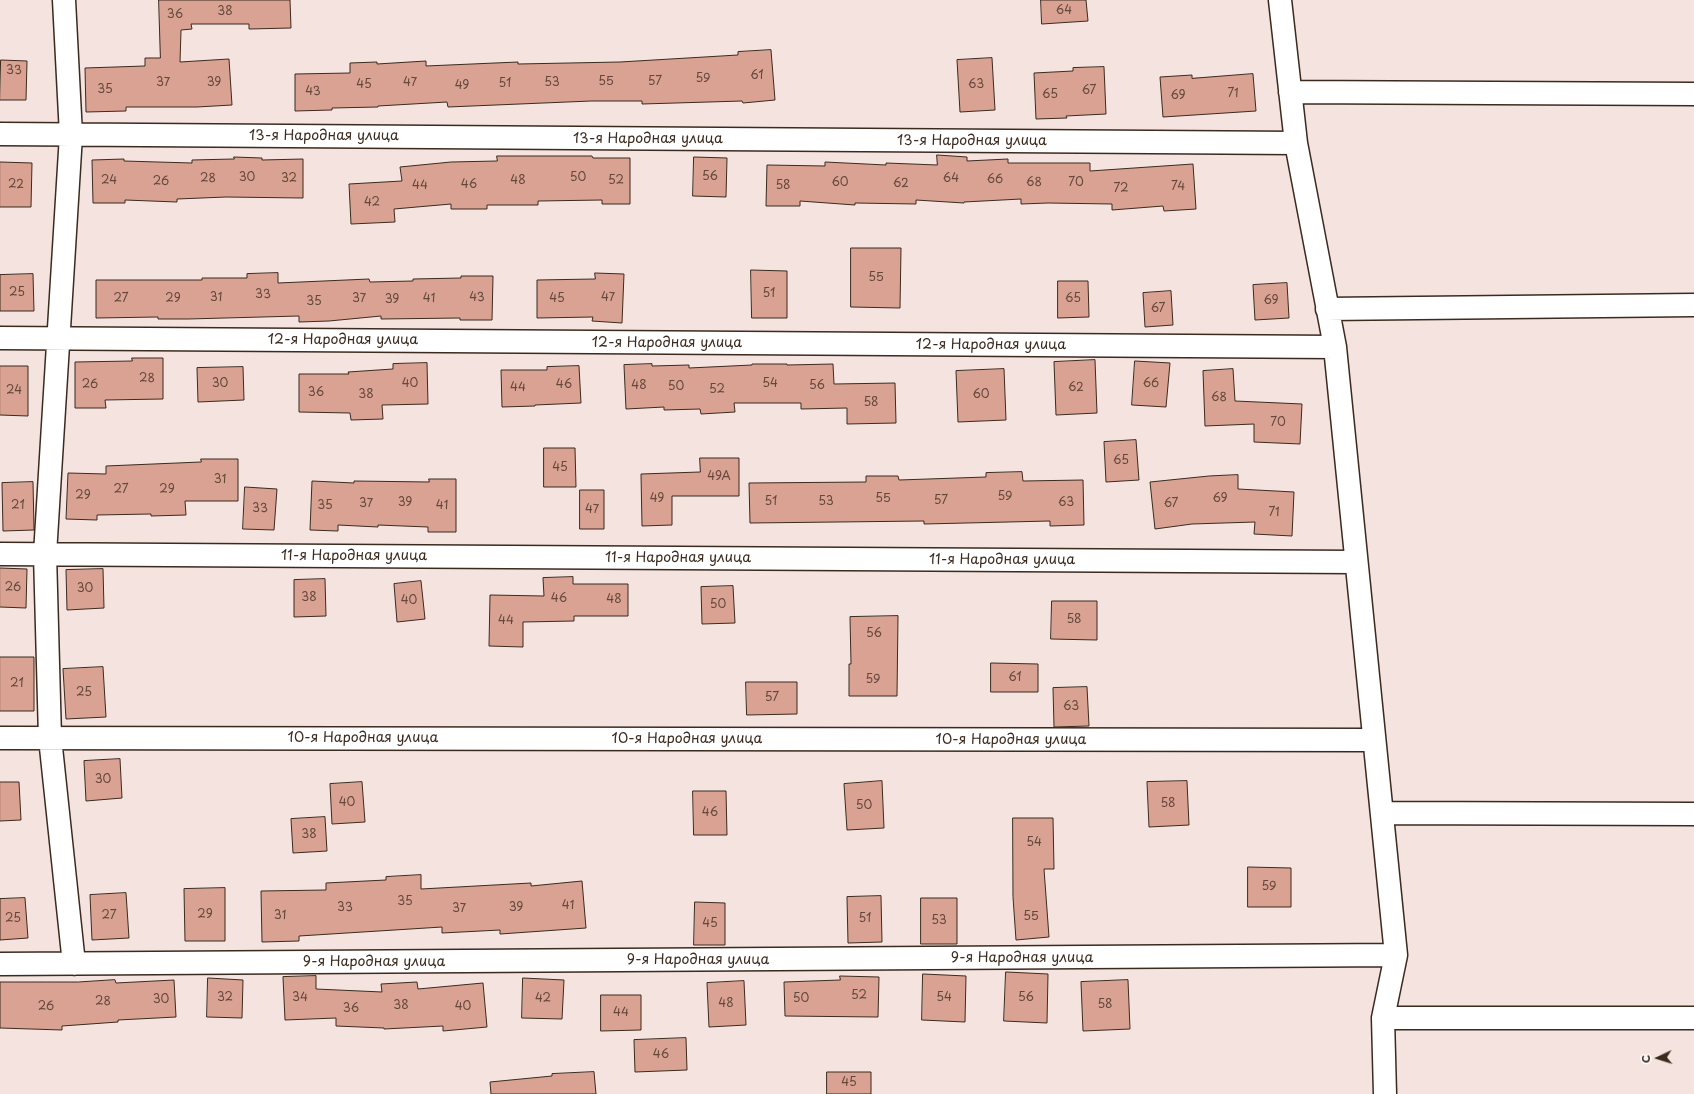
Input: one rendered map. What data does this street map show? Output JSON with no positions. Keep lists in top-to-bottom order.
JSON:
{
  "streets": {
    "street": [
      "13-я Народная улица",
      "12-я Народная улица",
      "11-я Народная улица",
      "10-я Народная улица",
      "9-я Народная улица"
    ]
  },
  "house_numbers": [
    "64",
    "38",
    "36",
    "33",
    "61",
    "59",
    "55",
    "57",
    "37",
    "39",
    "47",
    "53",
    "51",
    "45",
    "63",
    "49",
    "35",
    "67",
    "43",
    "71",
    "65",
    "69",
    "56",
    "30",
    "50",
    "28",
    "32",
    "64",
    "66",
    "24",
    "48",
    "52",
    "26",
    "60",
    "68",
    "70",
    "62",
    "22",
    "46",
    "44",
    "58",
    "74",
    "72",
    "42",
    "55",
    "25",
    "51",
    "33",
    "31",
    "43",
    "47",
    "27",
    "29",
    "37",
    "41",
    "45",
    "65",
    "39",
    "69",
    "35",
    "67",
    "28",
    "30",
    "40",
    "54",
    "66",
    "26",
    "46",
    "48",
    "56",
    "50",
    "44",
    "62",
    "52",
    "24",
    "36",
    "38",
    "60",
    "68",
    "58",
    "70",
    "65",
    "45",
    "49А",
    "31",
    "27",
    "29",
    "29",
    "59",
    "49",
    "55",
    "69",
    "57",
    "51",
    "53",
    "39",
    "63",
    "37",
    "67",
    "21",
    "35",
    "41",
    "33",
    "47",
    "71",
    "26",
    "30",
    "38",
    "46",
    "48",
    "40",
    "50",
    "58",
    "44",
    "56",
    "61",
    "59",
    "21",
    "25",
    "57",
    "63",
    "30",
    "40",
    "58",
    "50",
    "46",
    "38",
    "54",
    "59",
    "35",
    "41",
    "33",
    "39",
    "37",
    "29",
    "27",
    "31",
    "55",
    "25",
    "51",
    "53",
    "45",
    "52",
    "32",
    "34",
    "54",
    "56",
    "42",
    "50",
    "30",
    "28",
    "48",
    "58",
    "38",
    "26",
    "40",
    "36",
    "44",
    "46",
    "45"
  ],
  "north": "left"
}
